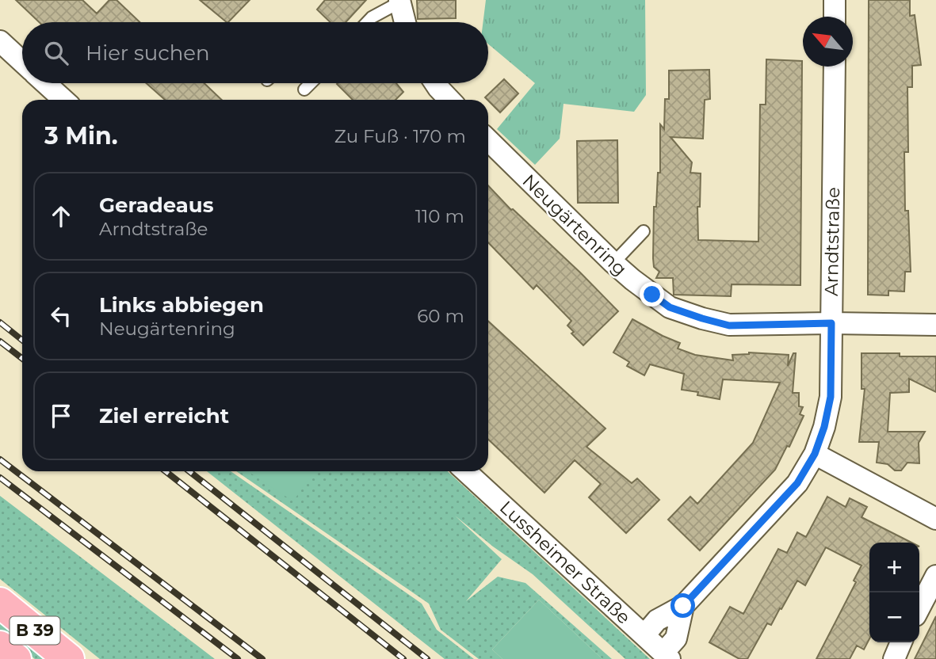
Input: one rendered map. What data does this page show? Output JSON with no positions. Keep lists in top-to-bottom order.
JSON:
{
  "streets": {
    "highway": ["B 39"],
    "street": ["Neugärtenring", "Arndtstraße", "Lussheimer Straße"]
  },
  "crossings": [
    ["Neugärtenring", "Arndtstraße"],
    ["Arndtstraße", "Lussheimer Straße"]
  ],
  "north": "top left",
  "page": {
    "search": "Hier suchen",
    "heading": ["3 Min.", "Zu Fuß · 170 m"],
    "list": [
      ["Geradeaus", "Arndtstraße", "110 m"],
      ["Links abbiegen", "Neugärtenring", "60 m"],
      "Ziel erreicht"
    ],
    "map_buttons": ["+", "−"]
  }
}
